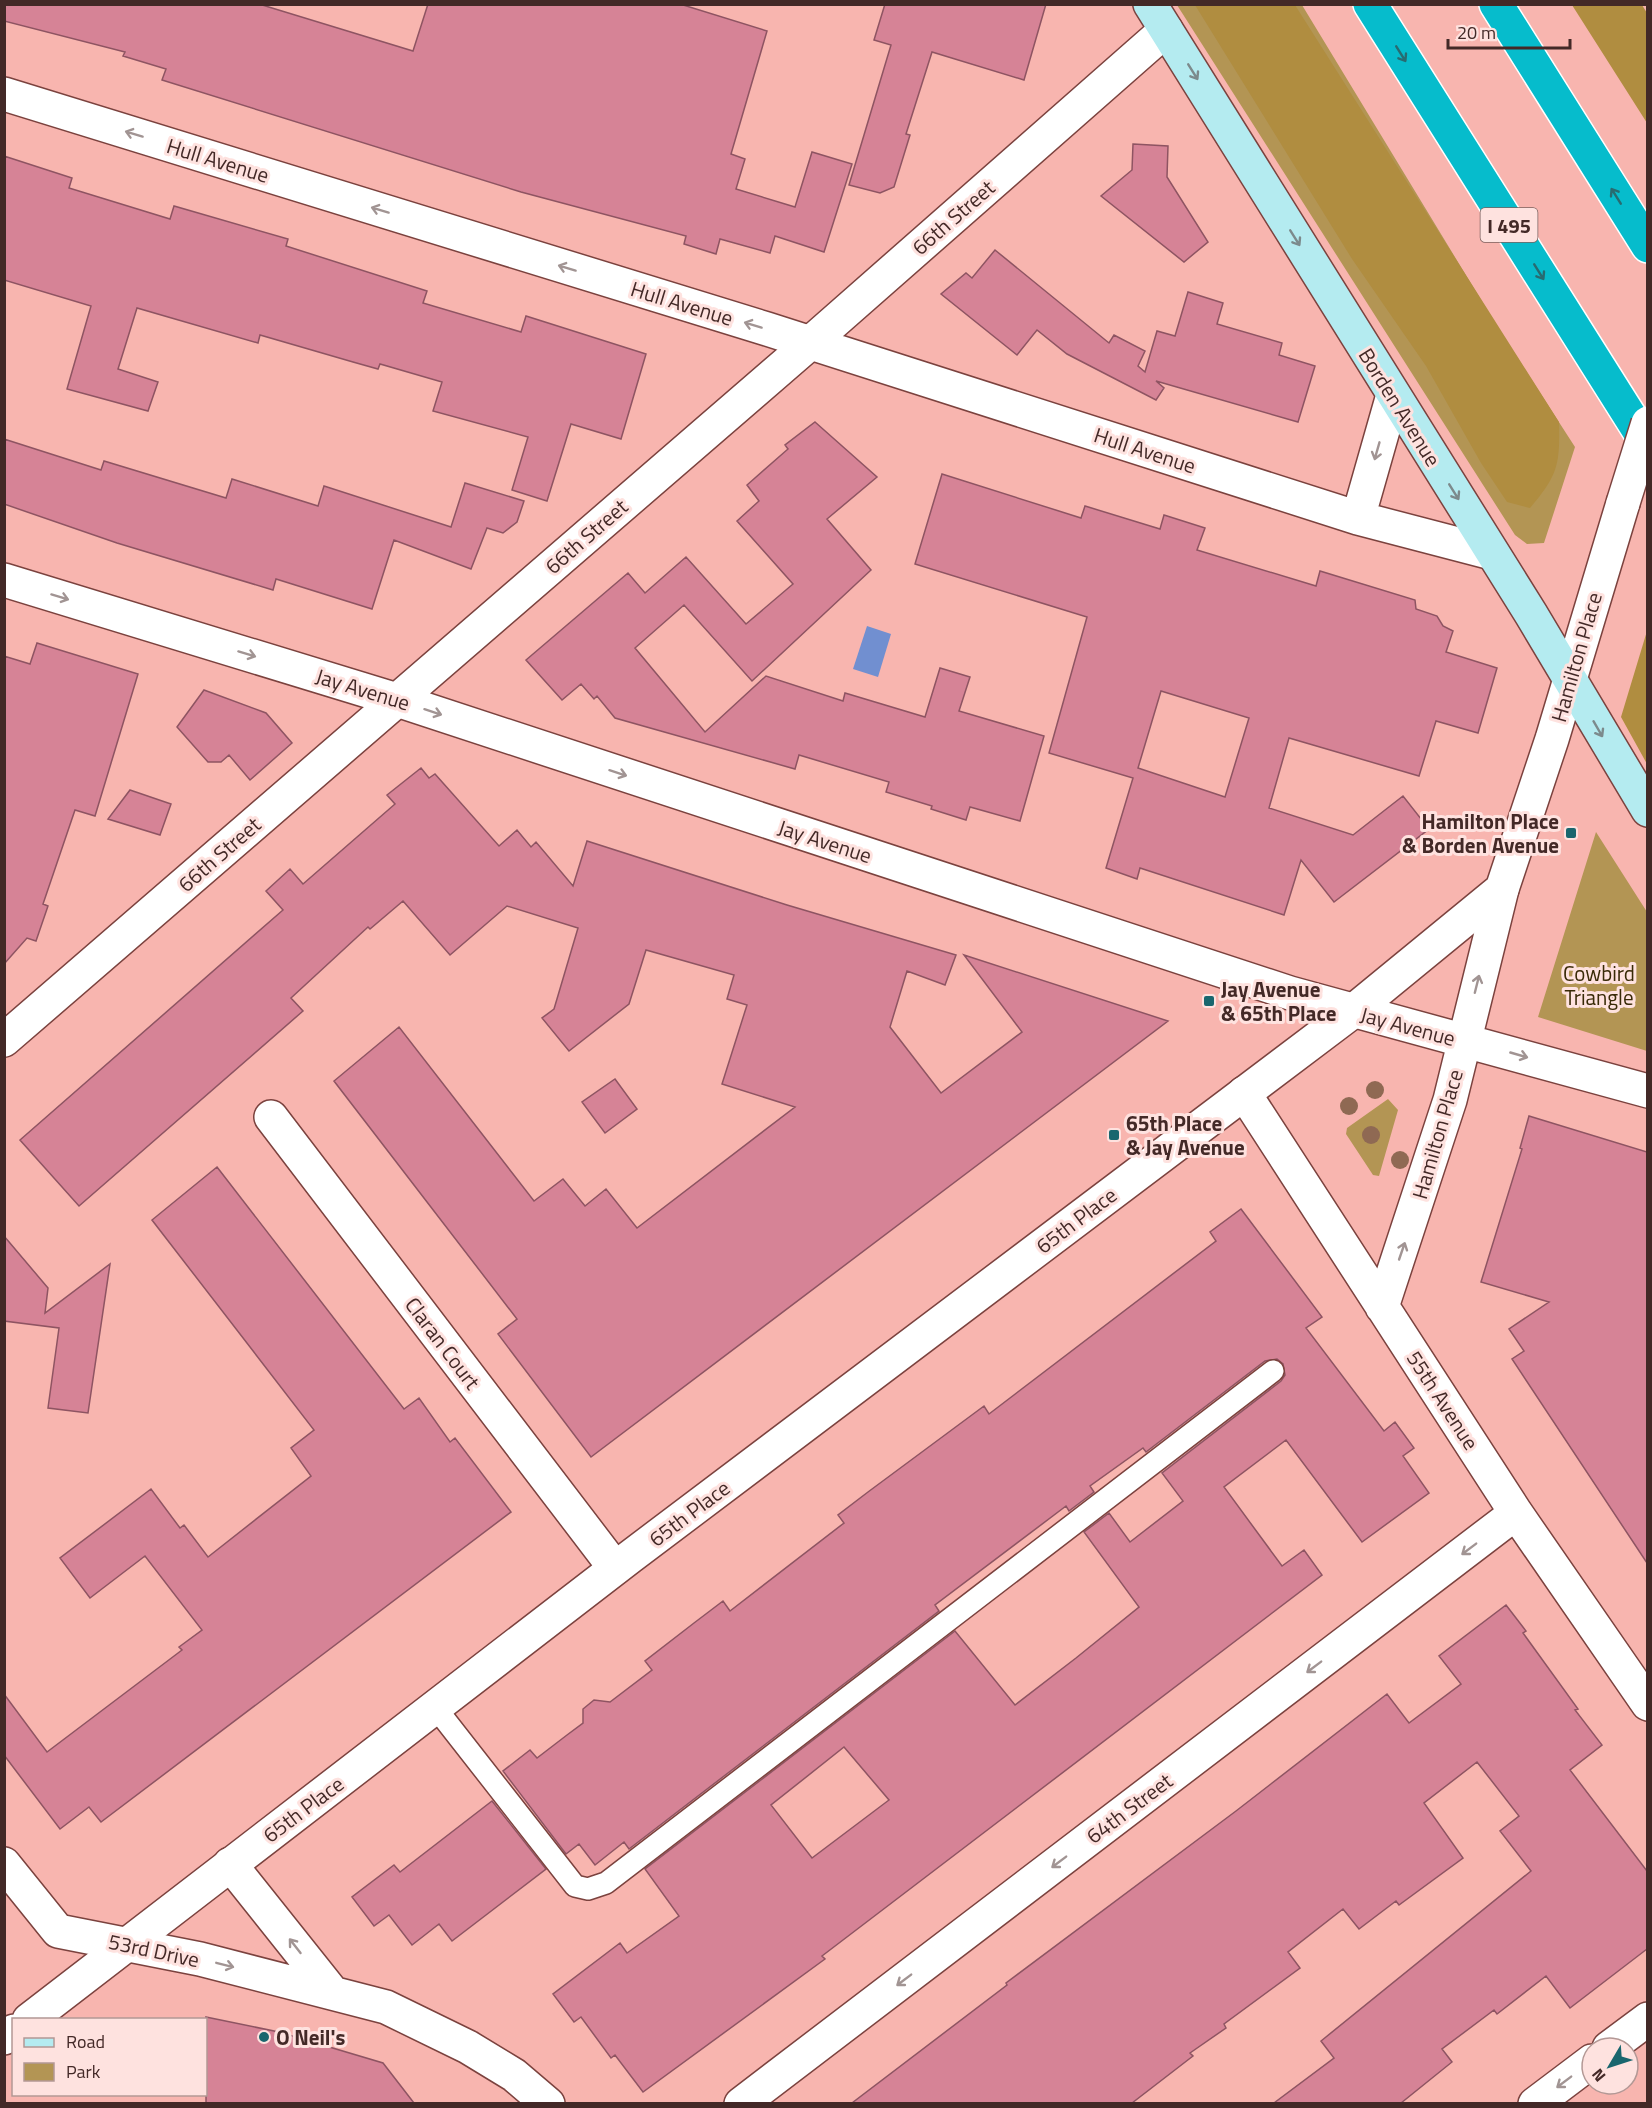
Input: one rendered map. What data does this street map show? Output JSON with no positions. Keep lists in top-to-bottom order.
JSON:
{
  "streets": {
    "highway": ["I 495"],
    "main road": ["Borden Avenue"],
    "street": [
      "Hull Avenue",
      "66th Street",
      "Hamilton Place",
      "Jay Avenue",
      "65th Place",
      "Claran Court",
      "55th Avenue",
      "64th Street",
      "53rd Drive"
    ]
  },
  "crossings": [
    ["Hull Avenue", "66th Street"],
    ["Hull Avenue", "Borden Avenue"],
    ["66th Street", "Borden Avenue"],
    ["66th Street", "Jay Avenue"],
    ["Borden Avenue", "Hamilton Place"],
    ["Hamilton Place", "Jay Avenue"],
    ["Hamilton Place", "55th Avenue"],
    ["Jay Avenue", "65th Place"],
    ["65th Place", "Claran Court"],
    ["65th Place", "55th Avenue"],
    ["65th Place", "53rd Drive"],
    ["55th Avenue", "64th Street"]
  ],
  "one_way": [
    "Hull Avenue",
    "Borden Avenue",
    "Hamilton Place",
    "Jay Avenue",
    "64th Street"
  ],
  "parks": ["Cowbird Triangle"],
  "places": {
    "transit": ["Hamilton Place & Borden Avenue", "Jay Avenue & 65th Place", "65th Place & Jay Avenue"],
    "other": ["O Neil's"]
  },
  "legend": ["Road", "Park"],
  "scale_bar": "20 m",
  "north": "bottom left"
}
